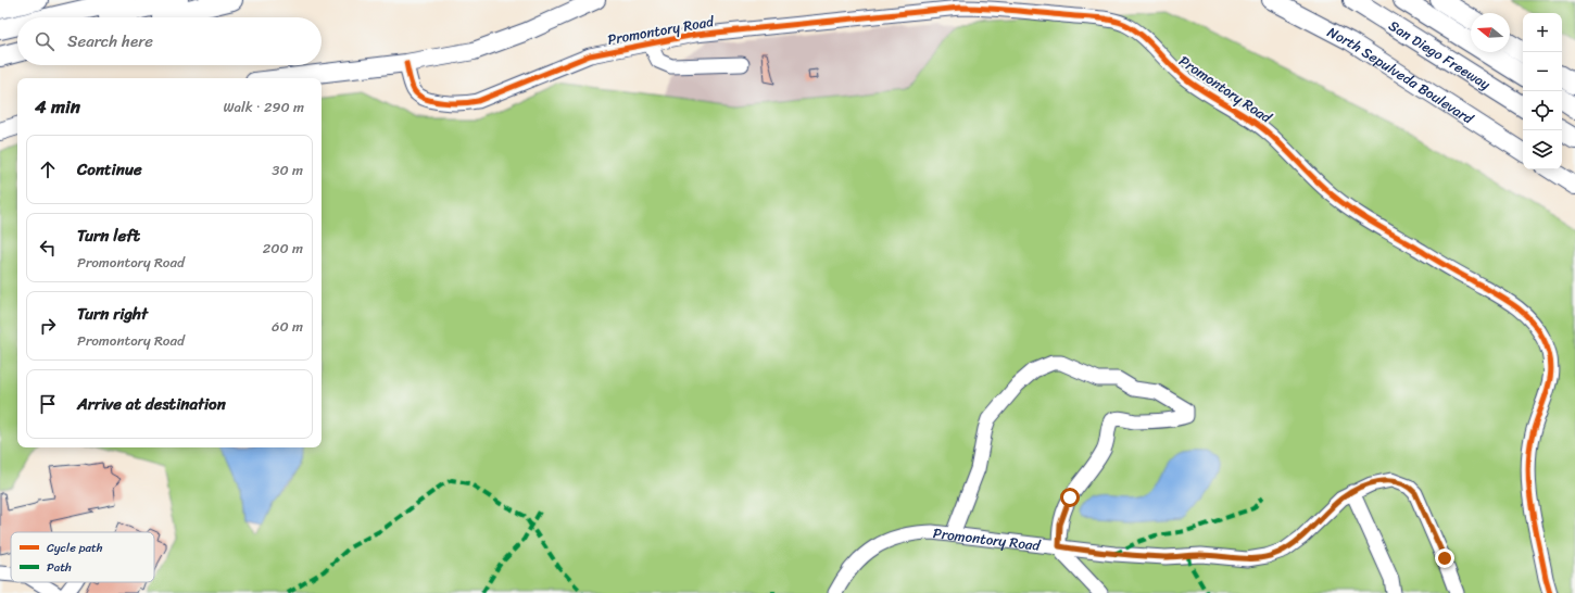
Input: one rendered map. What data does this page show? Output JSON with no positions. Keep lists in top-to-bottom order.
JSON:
{
  "streets": {
    "highway": ["San Diego Freeway"],
    "main road": ["North Sepulveda Boulevard"],
    "street": ["Promontory Road"]
  },
  "legend": ["Cycle path", "Path"],
  "north": "left",
  "page": {
    "map_buttons": ["+", "−"],
    "search": "Search here",
    "heading": ["4 min", "Walk · 290 m"],
    "list": [
      ["Continue", "30 m"],
      ["Turn left", "Promontory Road", "200 m"],
      ["Turn right", "Promontory Road", "60 m"],
      "Arrive at destination"
    ]
  }
}
